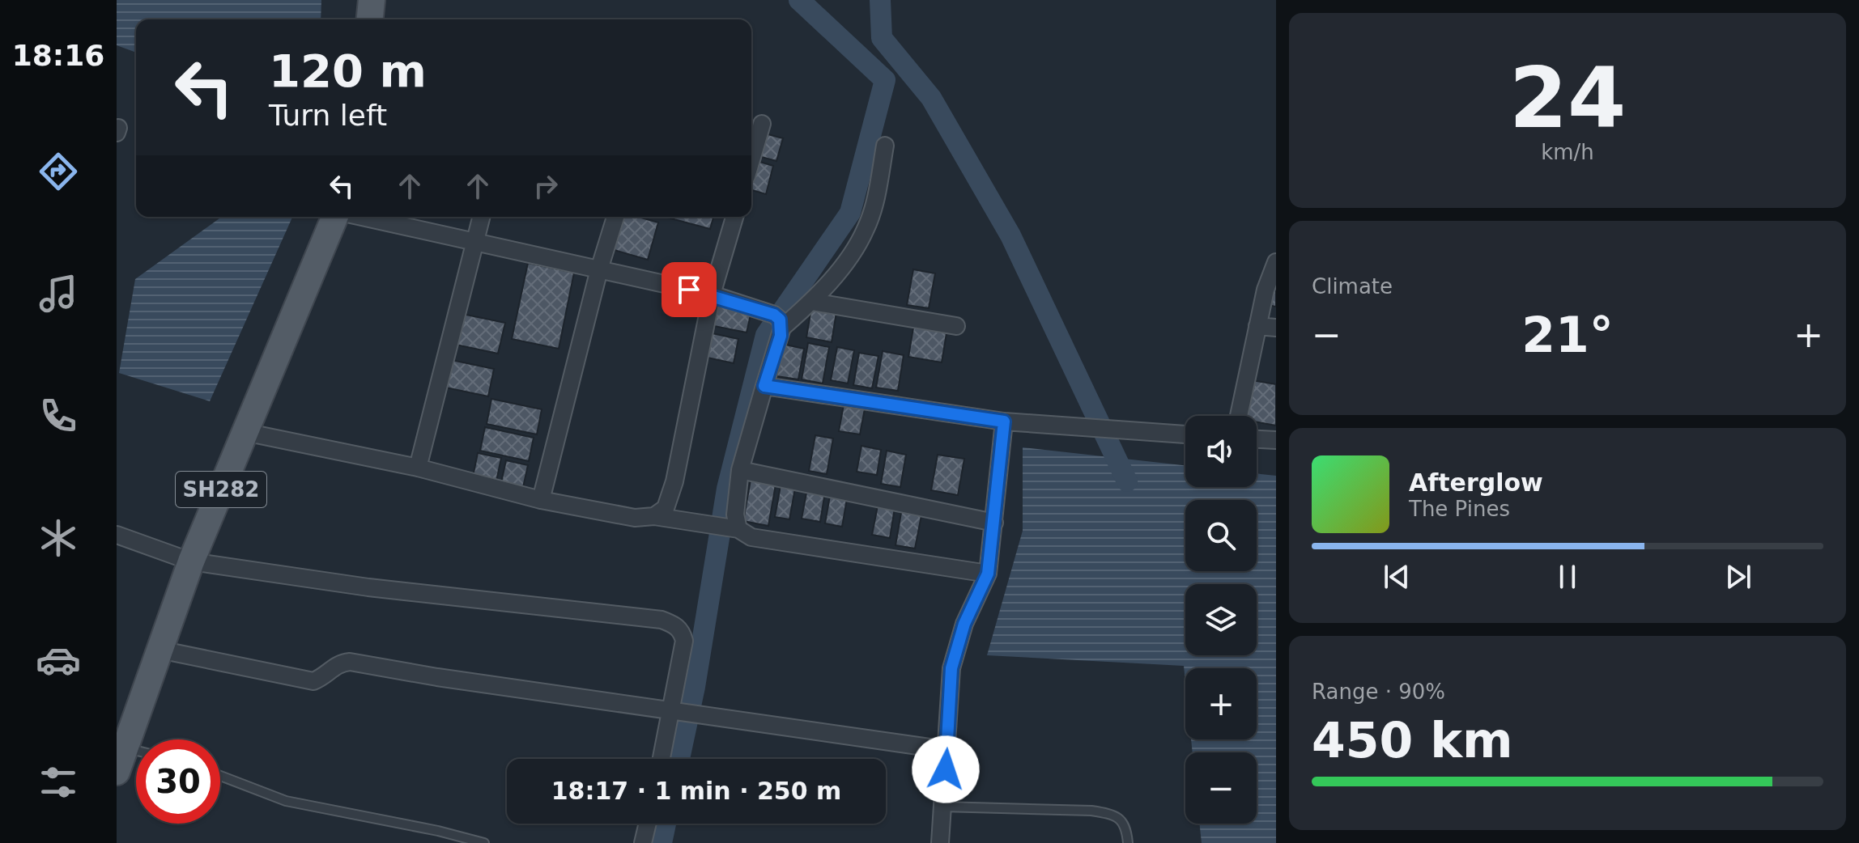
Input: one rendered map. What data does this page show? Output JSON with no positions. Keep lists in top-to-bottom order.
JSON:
{
  "streets": {
    "main road": ["SH282"]
  },
  "page": {
    "tabs": "18:16",
    "tile": [
      ["24", "km/h"],
      "Climate",
      ["Range · 90%", "450 km"]
    ],
    "turn": ["120 m", "Turn left"],
    "heat": ["−", "21°", "+"],
    "map_buttons": ["+", "−"],
    "song": ["Afterglow", "The Pines"],
    "limit": "30",
    "trip": "18:17 · 1 min · 250 m"
  }
}
